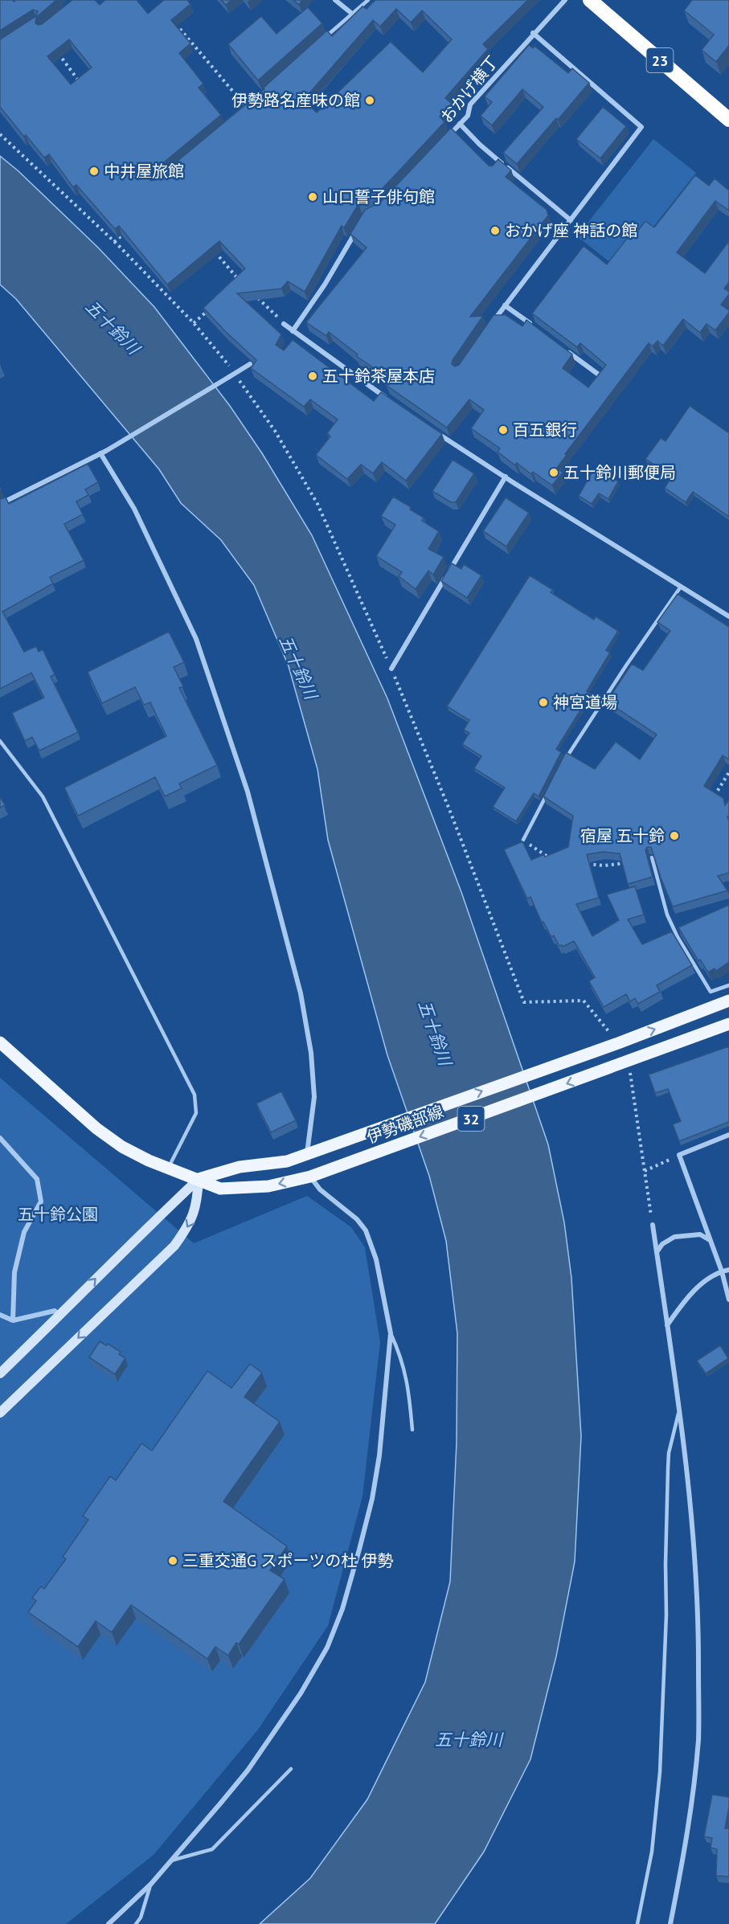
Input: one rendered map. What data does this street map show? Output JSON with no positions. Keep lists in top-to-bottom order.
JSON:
{
  "streets": {
    "highway": ["23"],
    "main road": ["32", "伊勢磯部線"],
    "street": ["おかげ横丁"]
  },
  "water": ["五十鈴川"],
  "parks": ["五十鈴公園"],
  "places": [
    "伊勢路名産味の館",
    "中井屋旅館",
    "山口誓子俳句館",
    "おかげ座 神話の館",
    "五十鈴茶屋本店",
    "百五銀行",
    "五十鈴川郵便局",
    "神宮道場",
    "宿屋 五十鈴",
    "三重交通G スポーツの杜 伊勢"
  ]
}
